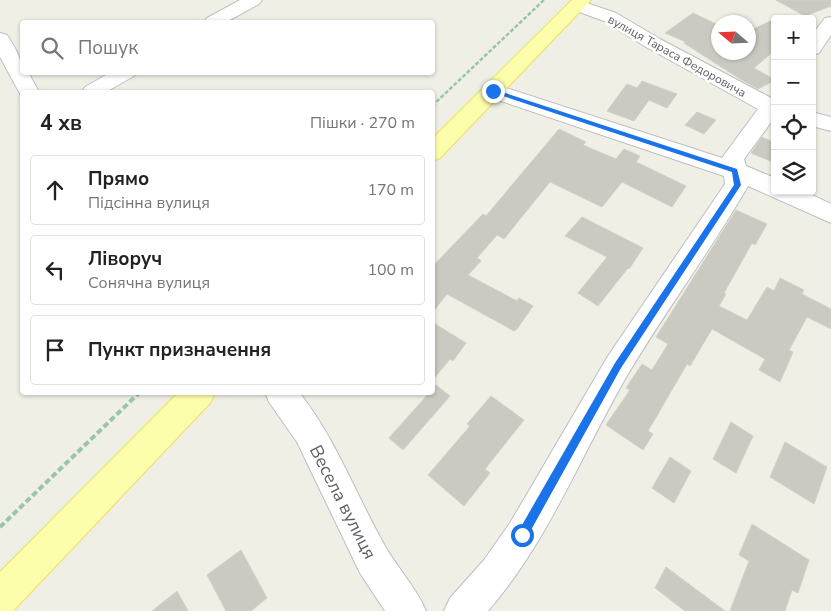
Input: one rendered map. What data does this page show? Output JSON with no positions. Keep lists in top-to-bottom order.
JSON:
{
  "streets": {
    "street": ["вулиця Тараса Федоровича", "Весела вулиця"]
  },
  "north": "left",
  "page": {
    "map_buttons": ["+", "−"],
    "search": "Пошук",
    "heading": ["4 хв", "Пішки · 270 m"],
    "list": [
      ["Прямо", "Підсінна вулиця", "170 m"],
      ["Ліворуч", "Сонячна вулиця", "100 m"],
      "Пункт призначення"
    ]
  }
}
